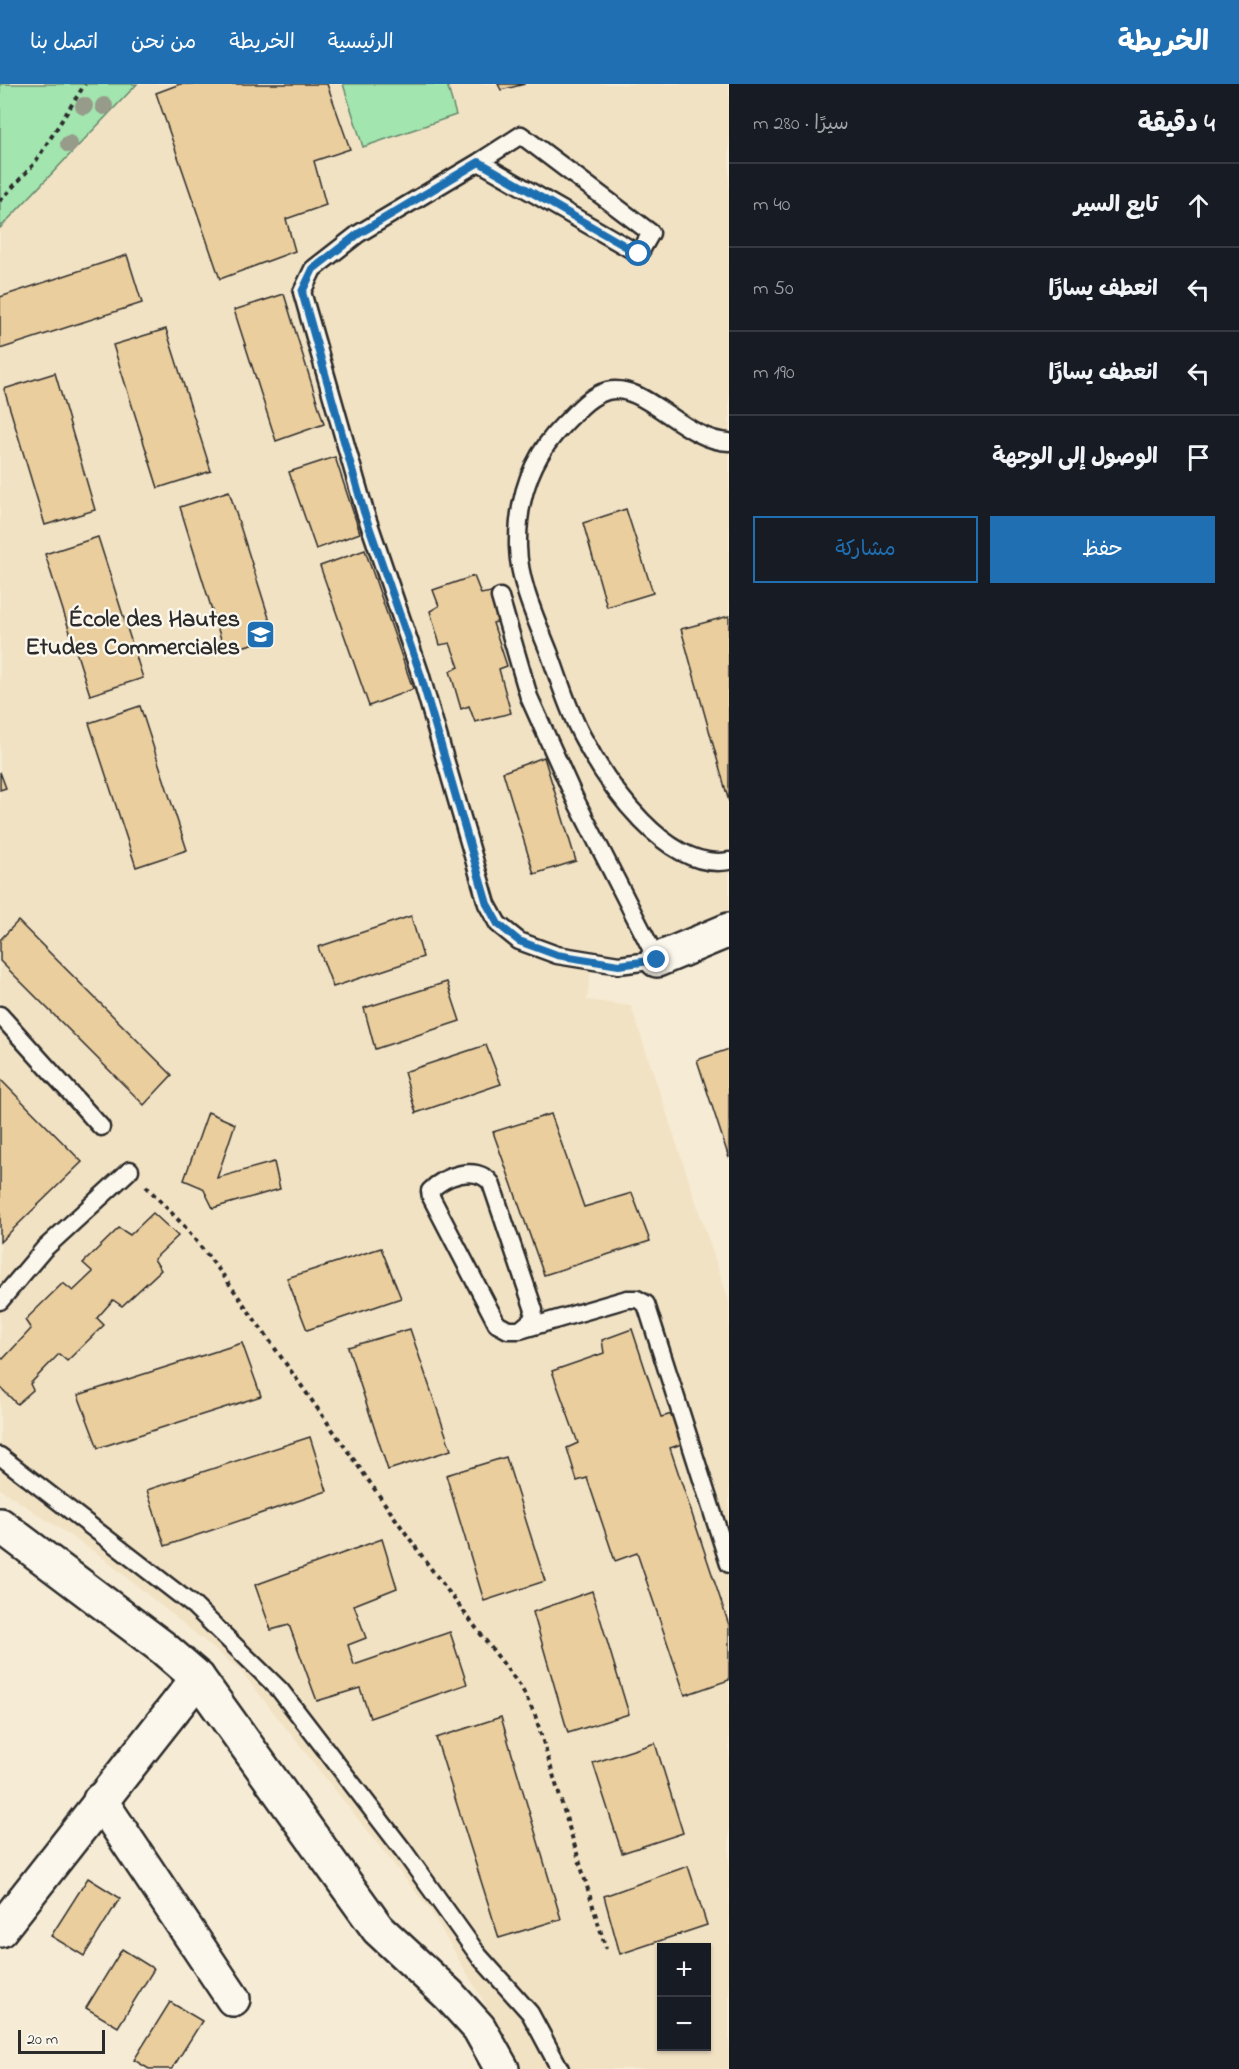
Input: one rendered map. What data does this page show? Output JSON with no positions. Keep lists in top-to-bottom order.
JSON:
{
  "places": {
    "school or university": ["École des Hautes Etudes Commerciales"]
  },
  "scale_bar": "20 m",
  "page": {
    "header": "الخريطة",
    "nav": [
      "الرئيسية",
      "الخريطة",
      "من نحن",
      "اتصل بنا"
    ],
    "heading": ["4 دقيقة", "سيرًا · 280 m"],
    "list": [
      ["تابع السير", "40 m"],
      ["انعطف يسارًا", "50 m"],
      ["انعطف يسارًا", "190 m"],
      "الوصول إلى الوجهة"
    ],
    "buttons": ["حفظ", "مشاركة"],
    "map_buttons": ["+", "−"],
    "scale": "20 m"
  }
}
